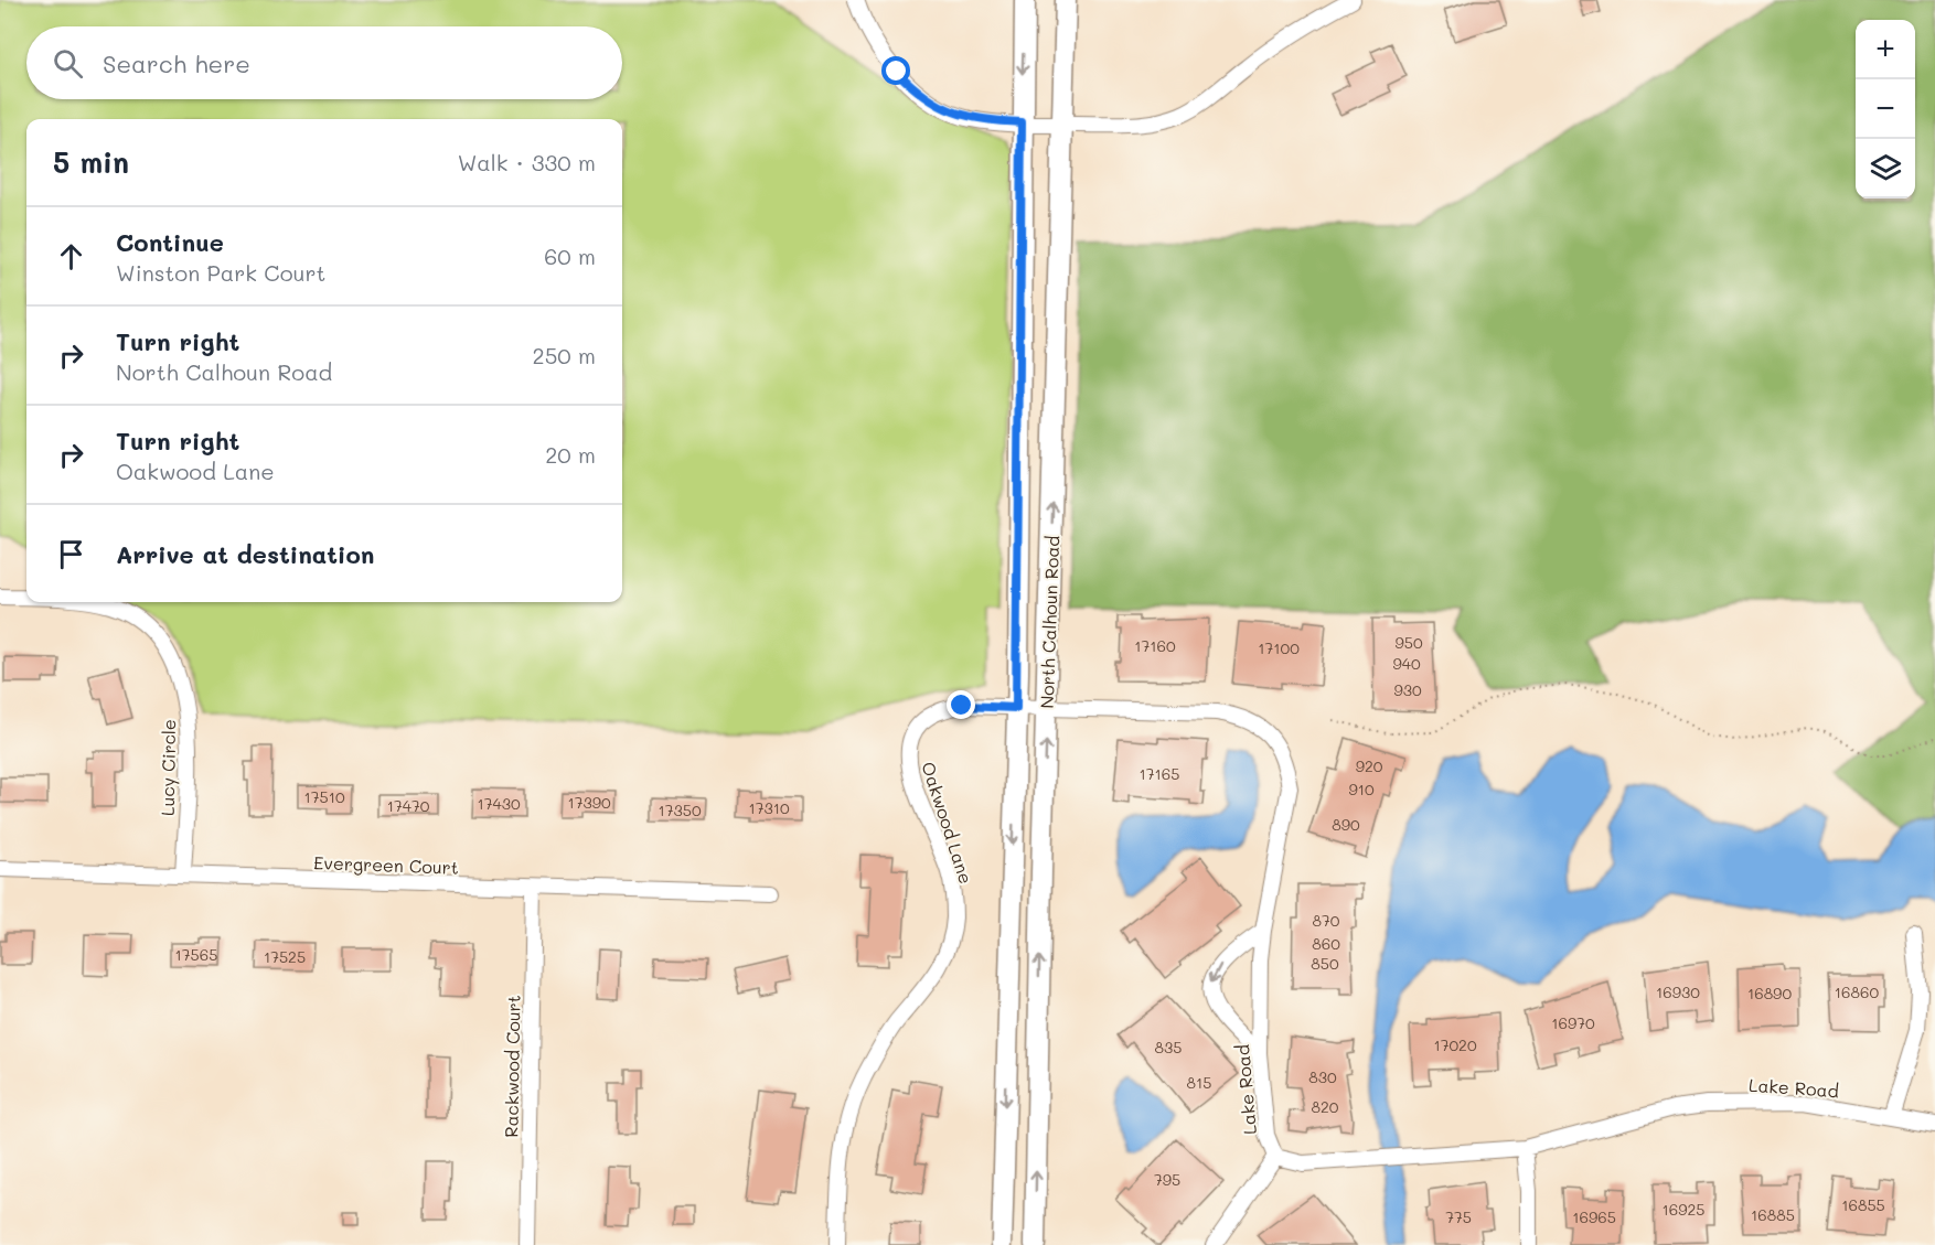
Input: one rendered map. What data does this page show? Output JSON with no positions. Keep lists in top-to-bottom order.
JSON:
{
  "streets": {
    "main road": ["North Calhoun Road"],
    "street": [
      "Lucy Circle",
      "Oakwood Lane",
      "Evergreen Court",
      "Rackwood Court",
      "Lake Road"
    ]
  },
  "crossings": [
    ["North Calhoun Road", "Oakwood Lane"],
    ["North Calhoun Road", "Lake Road"],
    ["Lucy Circle", "Evergreen Court"],
    ["Oakwood Lane", "Lake Road"],
    ["Evergreen Court", "Rackwood Court"]
  ],
  "house_numbers": [
    "950",
    "17160",
    "17100",
    "940",
    "930",
    "920",
    "17165",
    "910",
    "17510",
    "17390",
    "17430",
    "17470",
    "17310",
    "17350",
    "890",
    "870",
    "860",
    "17565",
    "17525",
    "850",
    "16930",
    "16860",
    "16890",
    "16970",
    "17020",
    "835",
    "830",
    "815",
    "820",
    "795",
    "16855",
    "16925",
    "16885",
    "775",
    "16965"
  ],
  "page": {
    "map_buttons": ["+", "−"],
    "search": "Search here",
    "heading": ["5 min", "Walk · 330 m"],
    "list": [
      ["Continue", "Winston Park Court", "60 m"],
      ["Turn right", "North Calhoun Road", "250 m"],
      ["Turn right", "Oakwood Lane", "20 m"],
      "Arrive at destination"
    ]
  }
}
